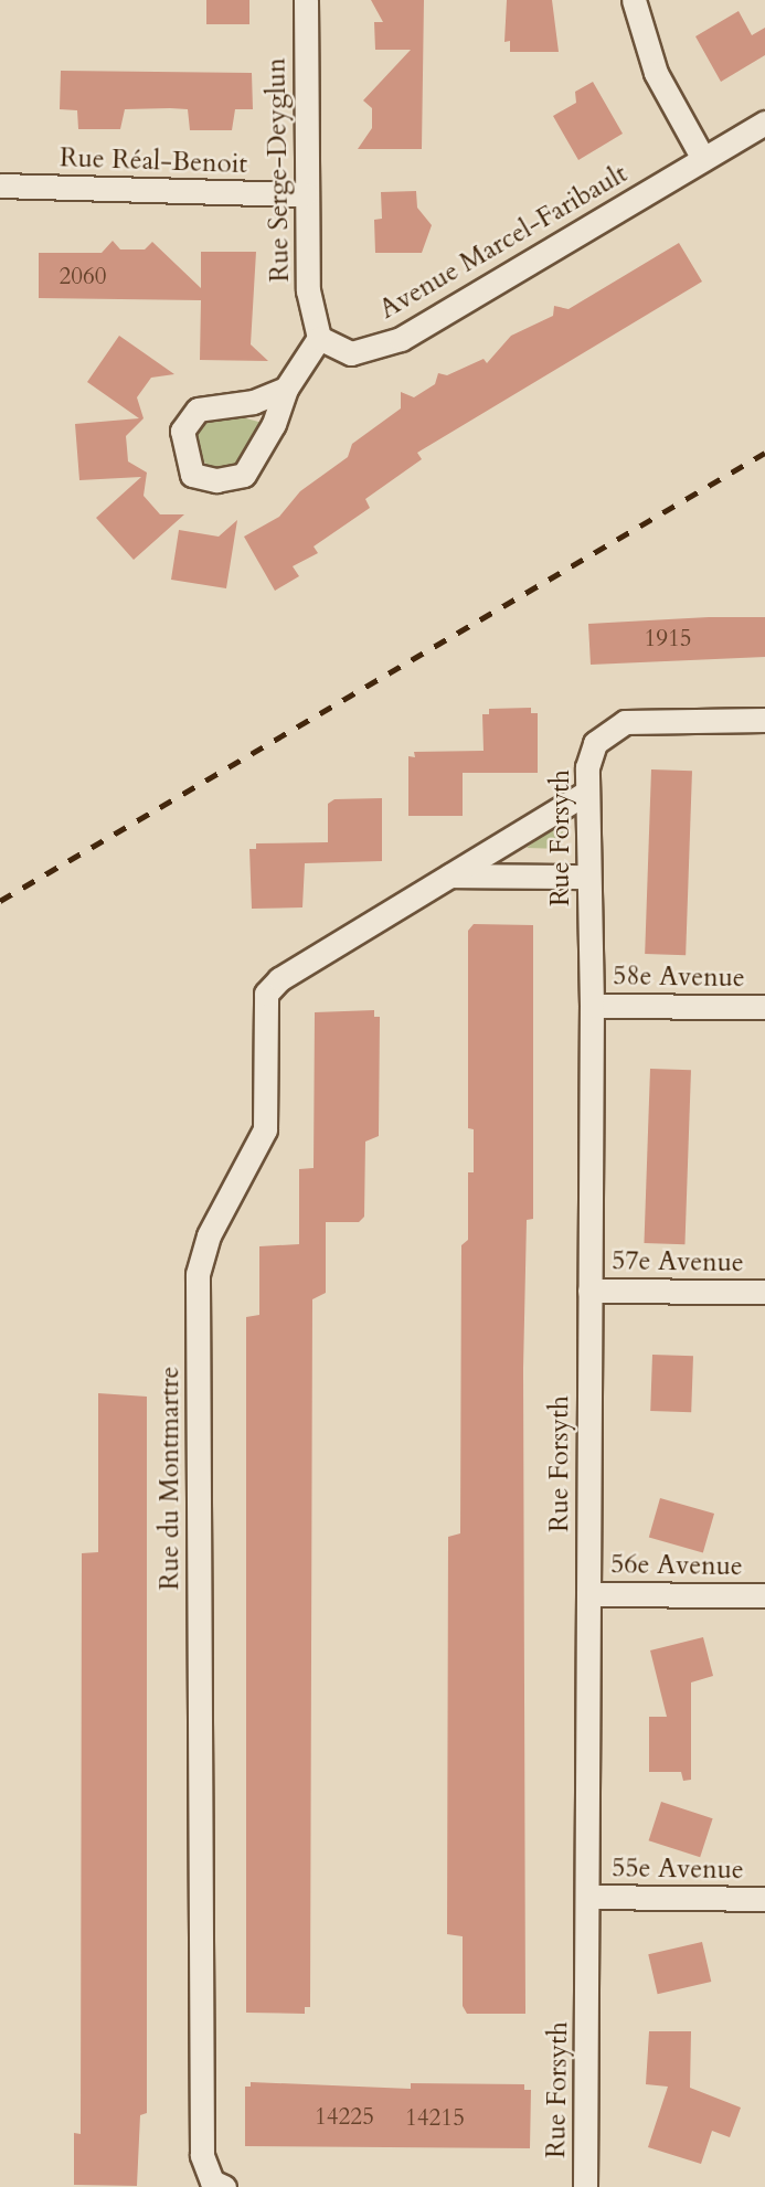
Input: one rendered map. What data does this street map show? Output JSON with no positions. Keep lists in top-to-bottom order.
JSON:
{
  "streets": {
    "street": [
      "Rue Réal-Benoit",
      "Rue Serge-Deyglun",
      "Avenue Marcel-Faribault",
      "Rue Forsyth",
      "58e Avenue",
      "57e Avenue",
      "Rue du Montmartre",
      "56e Avenue",
      "55e Avenue"
    ]
  },
  "crossings": [
    ["Rue Réal-Benoit", "Rue Serge-Deyglun"],
    ["Rue Serge-Deyglun", "Avenue Marcel-Faribault"],
    ["Rue Forsyth", "58e Avenue"],
    ["Rue Forsyth", "57e Avenue"],
    ["Rue Forsyth", "Rue du Montmartre"],
    ["Rue Forsyth", "56e Avenue"],
    ["Rue Forsyth", "55e Avenue"]
  ],
  "house_numbers": [
    "2060",
    "1915",
    "14225",
    "14215"
  ]
}
